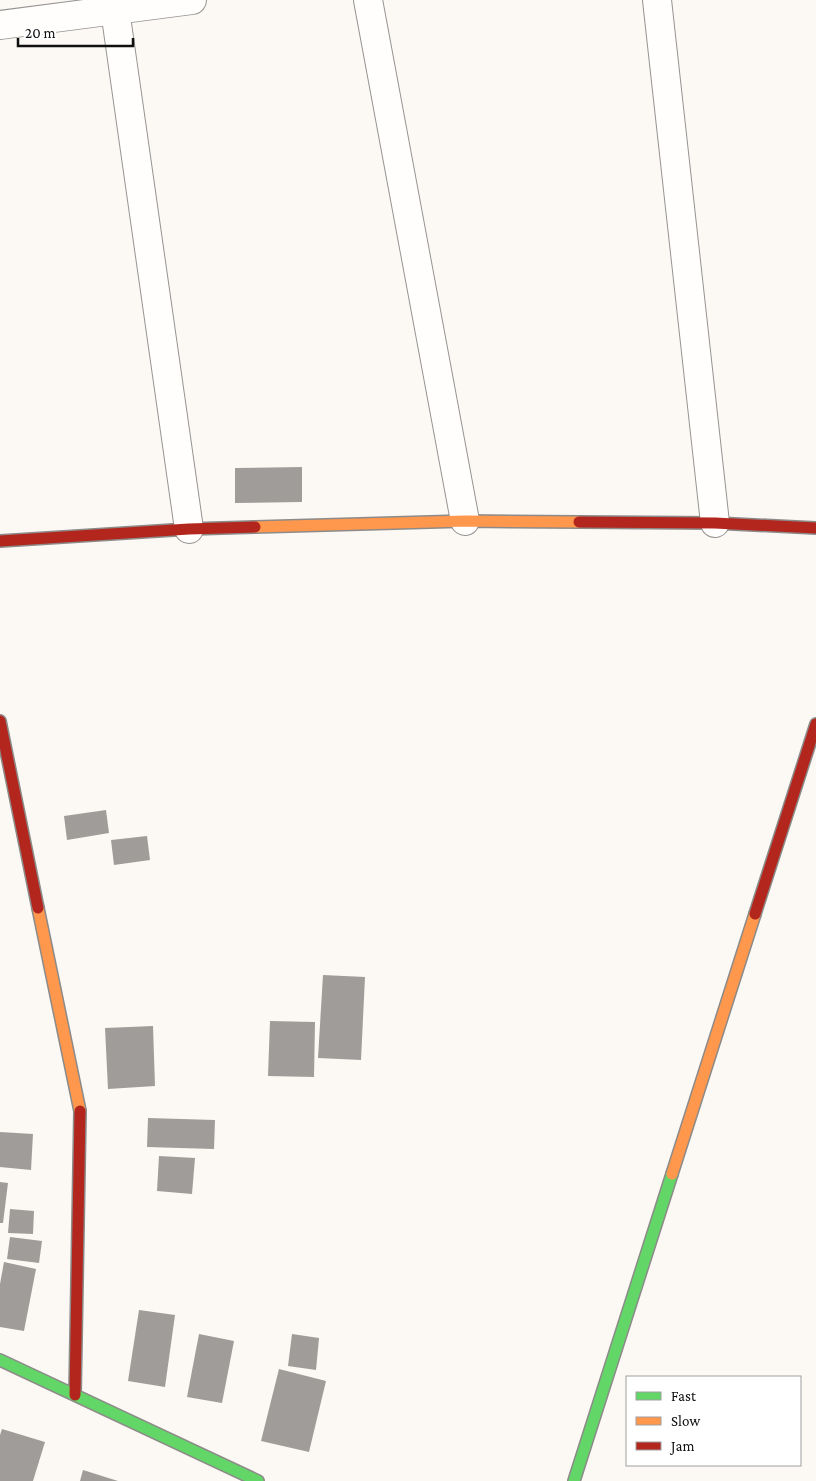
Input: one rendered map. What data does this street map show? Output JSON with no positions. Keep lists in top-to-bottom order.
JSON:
{
  "legend": ["Fast", "Slow", "Jam"],
  "scale_bar": "20 m"
}
